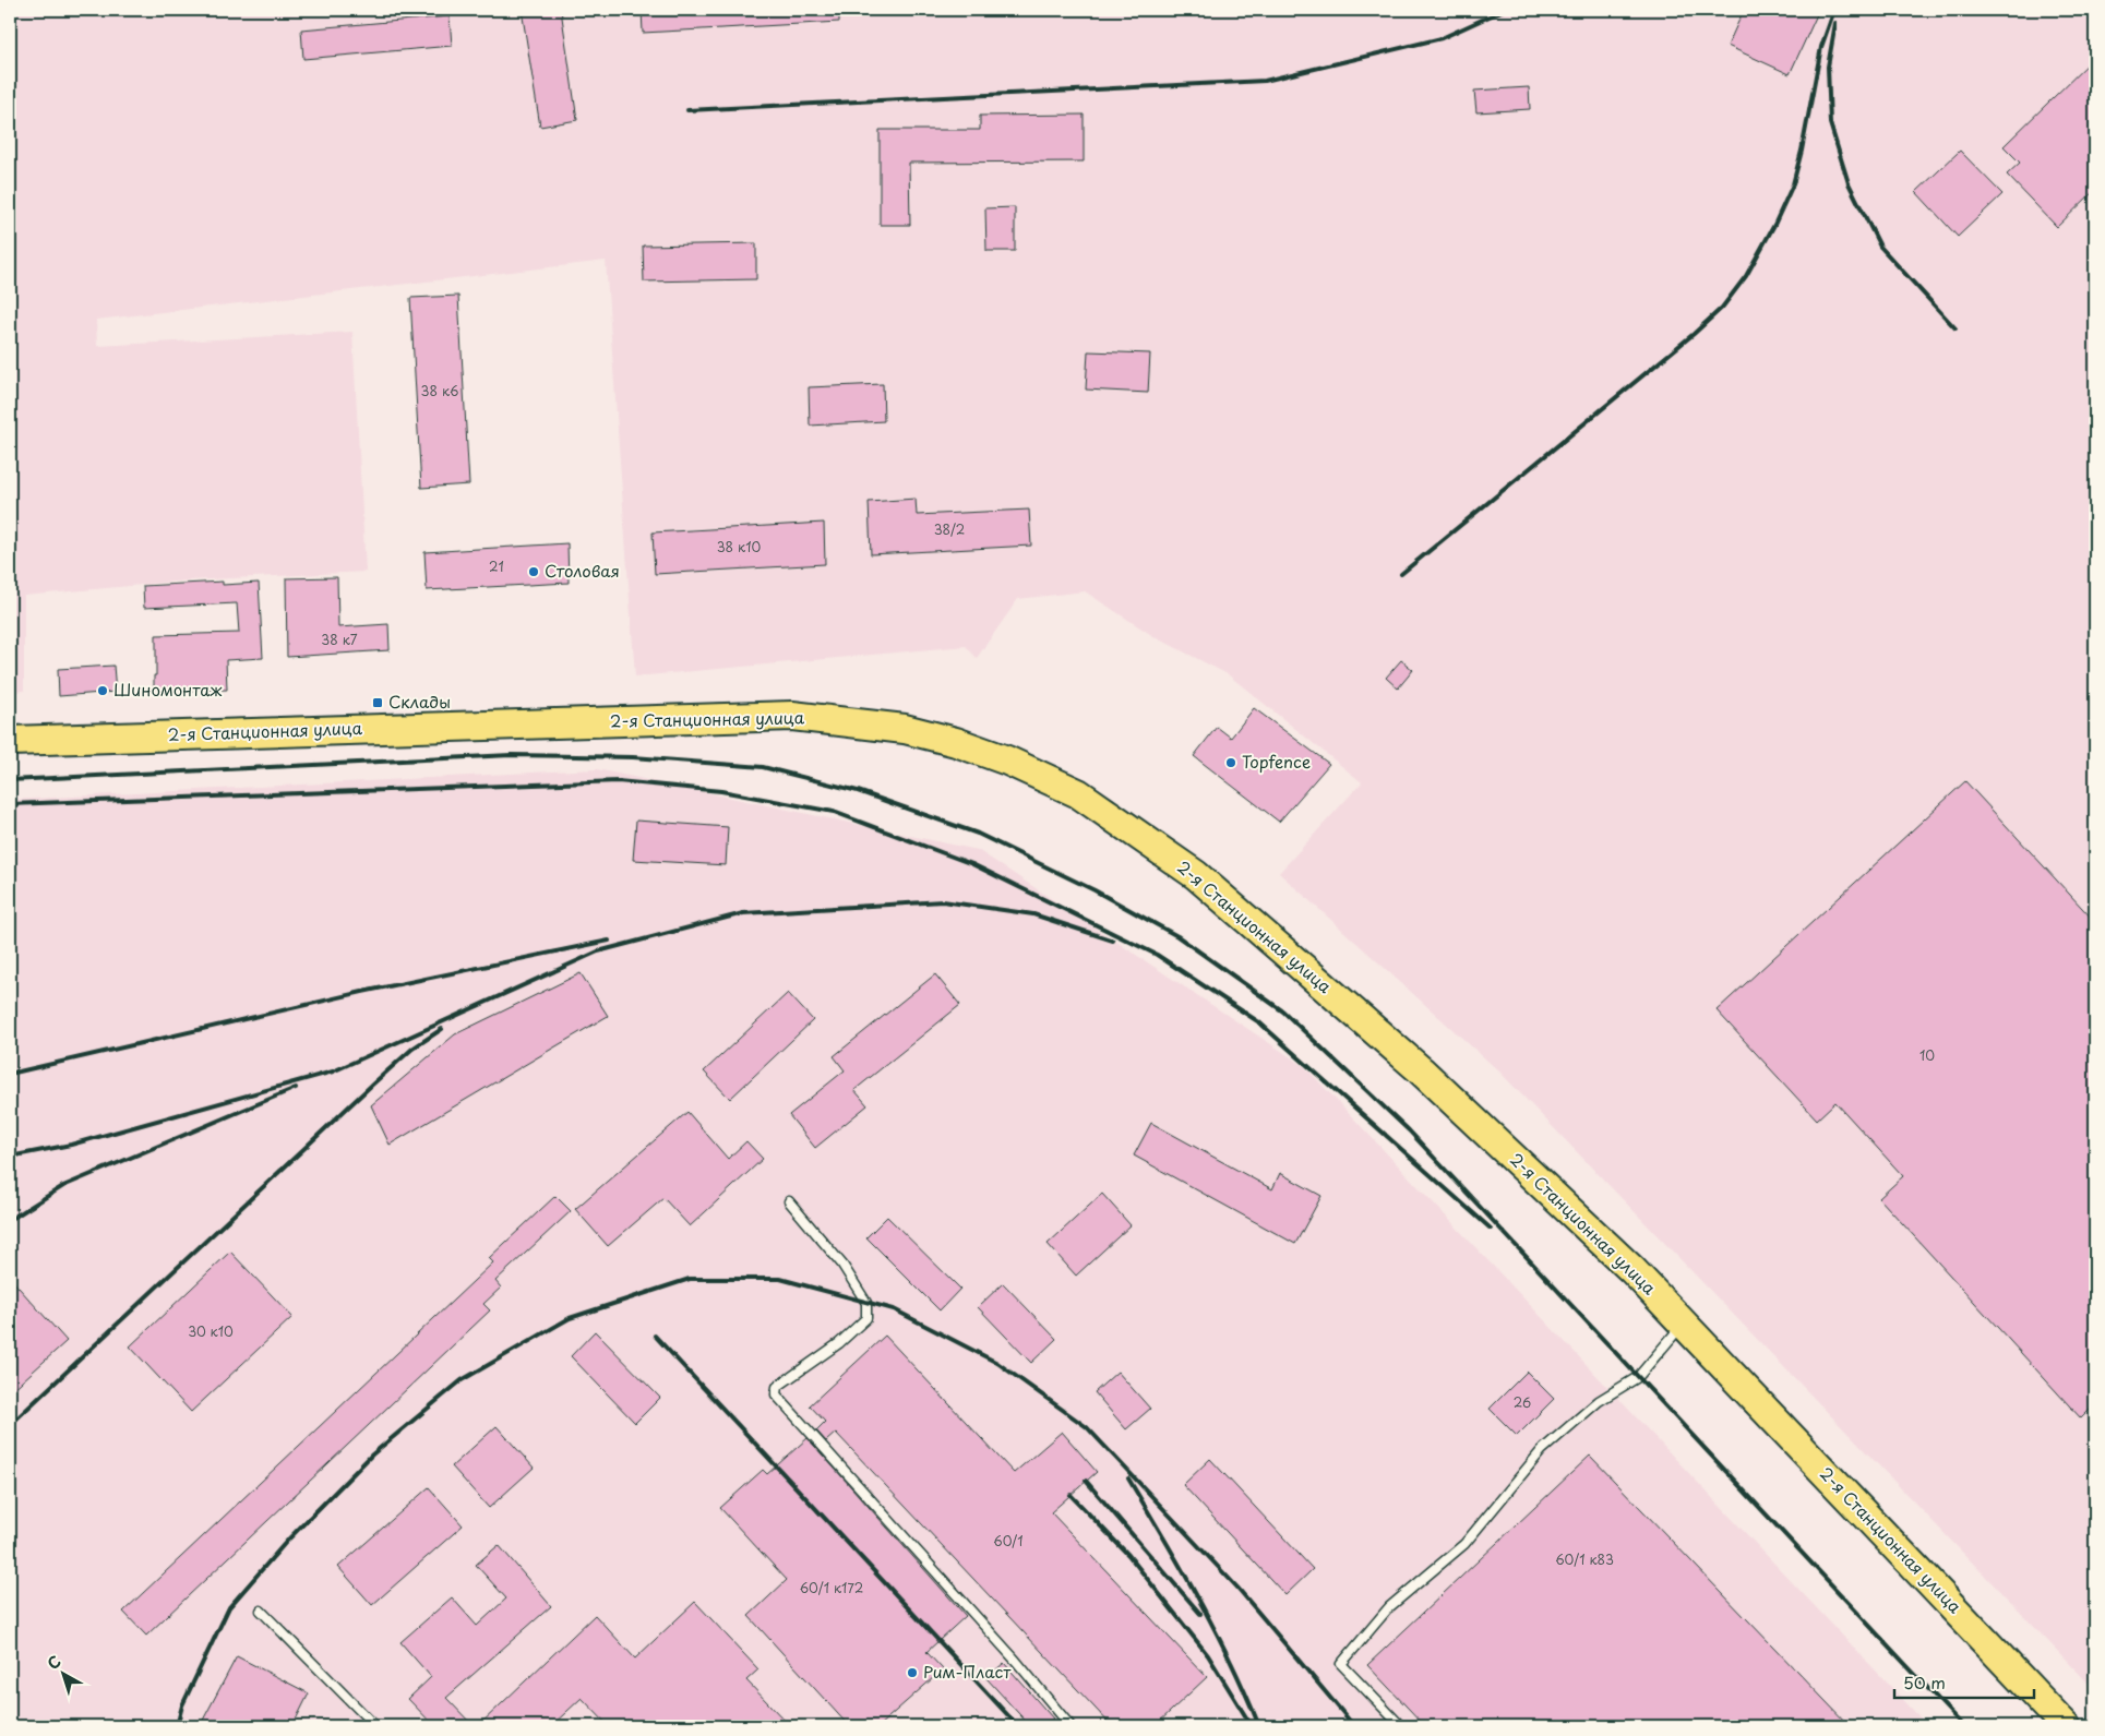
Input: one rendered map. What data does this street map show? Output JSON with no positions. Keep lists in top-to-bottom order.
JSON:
{
  "streets": {
    "main road": ["2-я Станционная улица"]
  },
  "places": {
    "other": [
      "Столовая",
      "Шиномонтаж",
      "Topfence",
      "Рим-Пласт"
    ],
    "transit": ["Склады"]
  },
  "house_numbers": [
    "38 к6",
    "38/2",
    "38 к10",
    "21",
    "38 к7",
    "10",
    "30 к10",
    "26",
    "60/1",
    "60/1 к83",
    "60/1 к172"
  ],
  "scale_bar": "50 m",
  "north": "top left"
}
